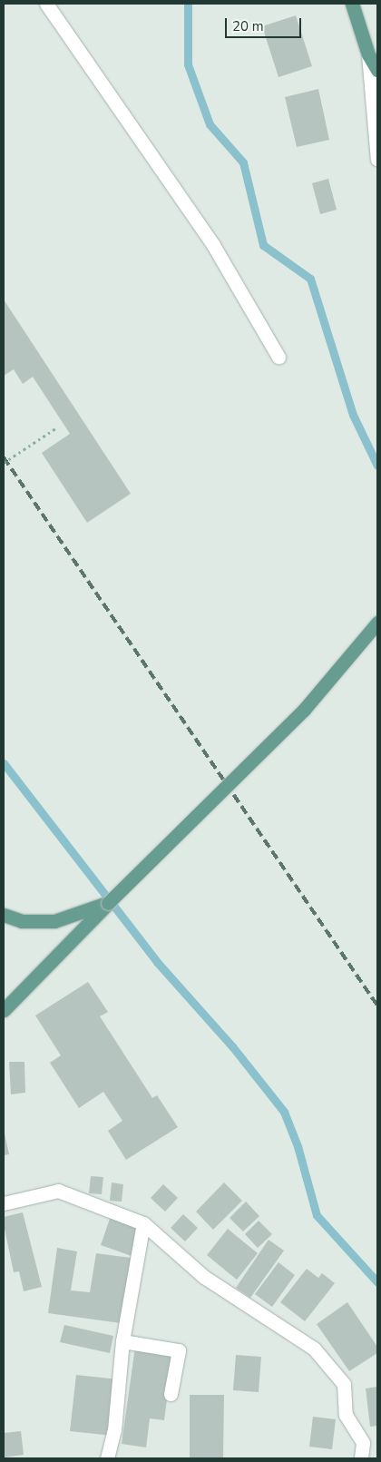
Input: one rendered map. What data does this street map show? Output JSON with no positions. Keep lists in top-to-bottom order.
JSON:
{
  "scale_bar": "20 m"
}
